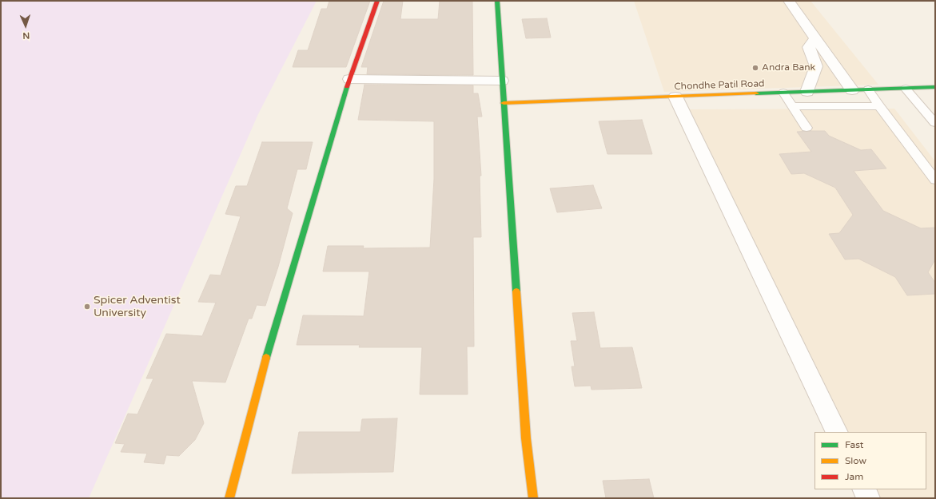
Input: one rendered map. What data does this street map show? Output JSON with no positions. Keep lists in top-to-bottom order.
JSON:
{
  "streets": {
    "street": ["Chondhe Patil Road"]
  },
  "places": ["Andra Bank", "Spicer Adventist University"],
  "legend": ["Fast", "Slow", "Jam"],
  "north": "bottom"
}
